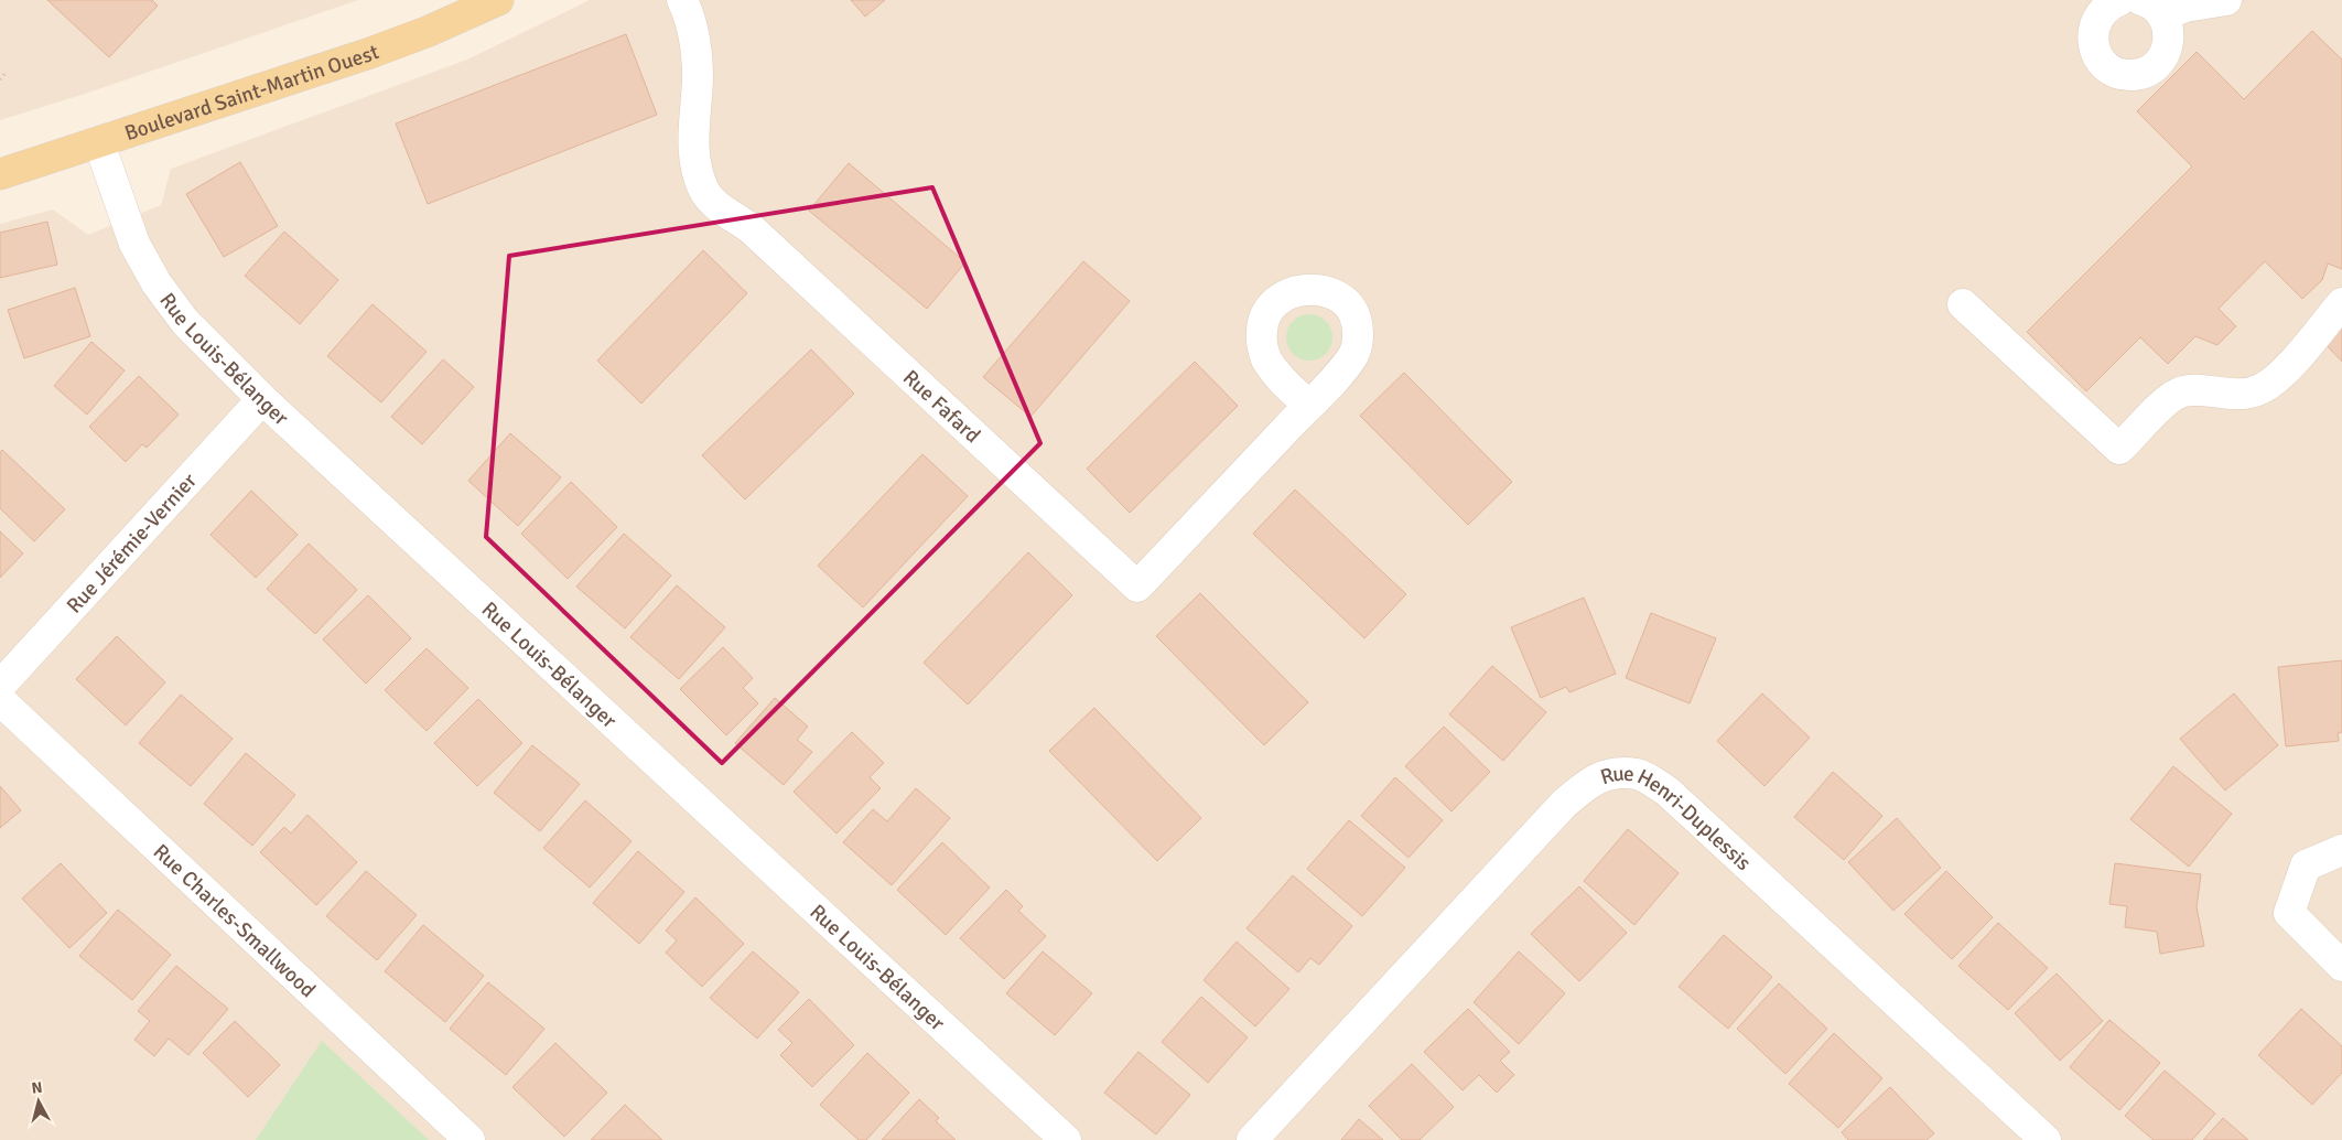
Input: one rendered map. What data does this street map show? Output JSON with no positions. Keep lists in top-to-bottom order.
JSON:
{
  "streets": {
    "main road": ["Boulevard Saint-Martin Ouest"],
    "street": [
      "Rue Louis-Bélanger",
      "Rue Fafard",
      "Rue Jérémie-Vernier",
      "Rue Henri-Duplessis",
      "Rue Charles-Smallwood"
    ]
  },
  "crossings": [
    ["Boulevard Saint-Martin Ouest", "Rue Louis-Bélanger"],
    ["Rue Louis-Bélanger", "Rue Jérémie-Vernier"]
  ],
  "north": "top"
}
